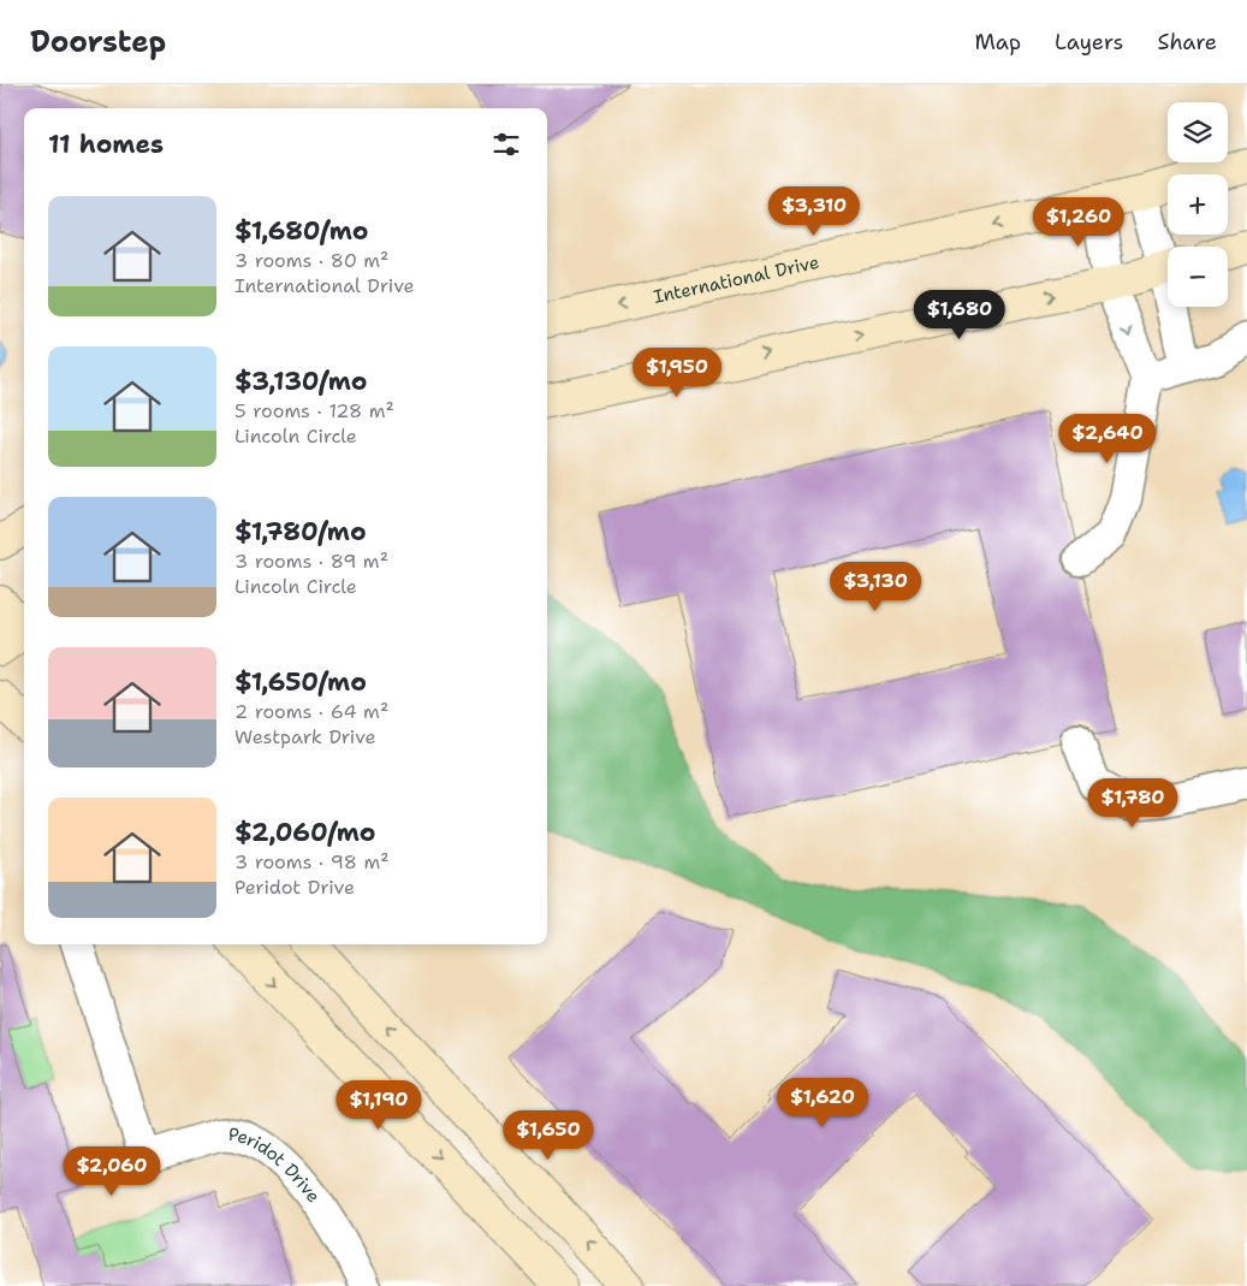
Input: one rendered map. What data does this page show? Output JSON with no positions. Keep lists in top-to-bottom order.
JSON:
{
  "streets": {
    "main road": ["International Drive"],
    "street": ["Peridot Drive"]
  },
  "page": {
    "header": "Doorstep",
    "nav": ["Map", "Layers", "Share"],
    "map_buttons": ["+", "−"],
    "heading": "11 homes",
    "list": [
      {
        "name": "$1,680/mo",
        "note": "3 rooms · 80 m² · International Drive"
      },
      {
        "name": "$3,130/mo",
        "note": "5 rooms · 128 m² · Lincoln Circle"
      },
      {
        "name": "$1,780/mo",
        "note": "3 rooms · 89 m² · Lincoln Circle"
      },
      {
        "name": "$1,650/mo",
        "note": "2 rooms · 64 m² · Westpark Drive"
      },
      {
        "name": "$2,060/mo",
        "note": "3 rooms · 98 m² · Peridot Drive"
      }
    ],
    "price": [
      "$3,310",
      "$1,260",
      "$1,680",
      "$1,950",
      "$2,640",
      "$3,130",
      "$1,780",
      "$1,620",
      "$1,190",
      "$1,650",
      "$2,060"
    ]
  }
}
